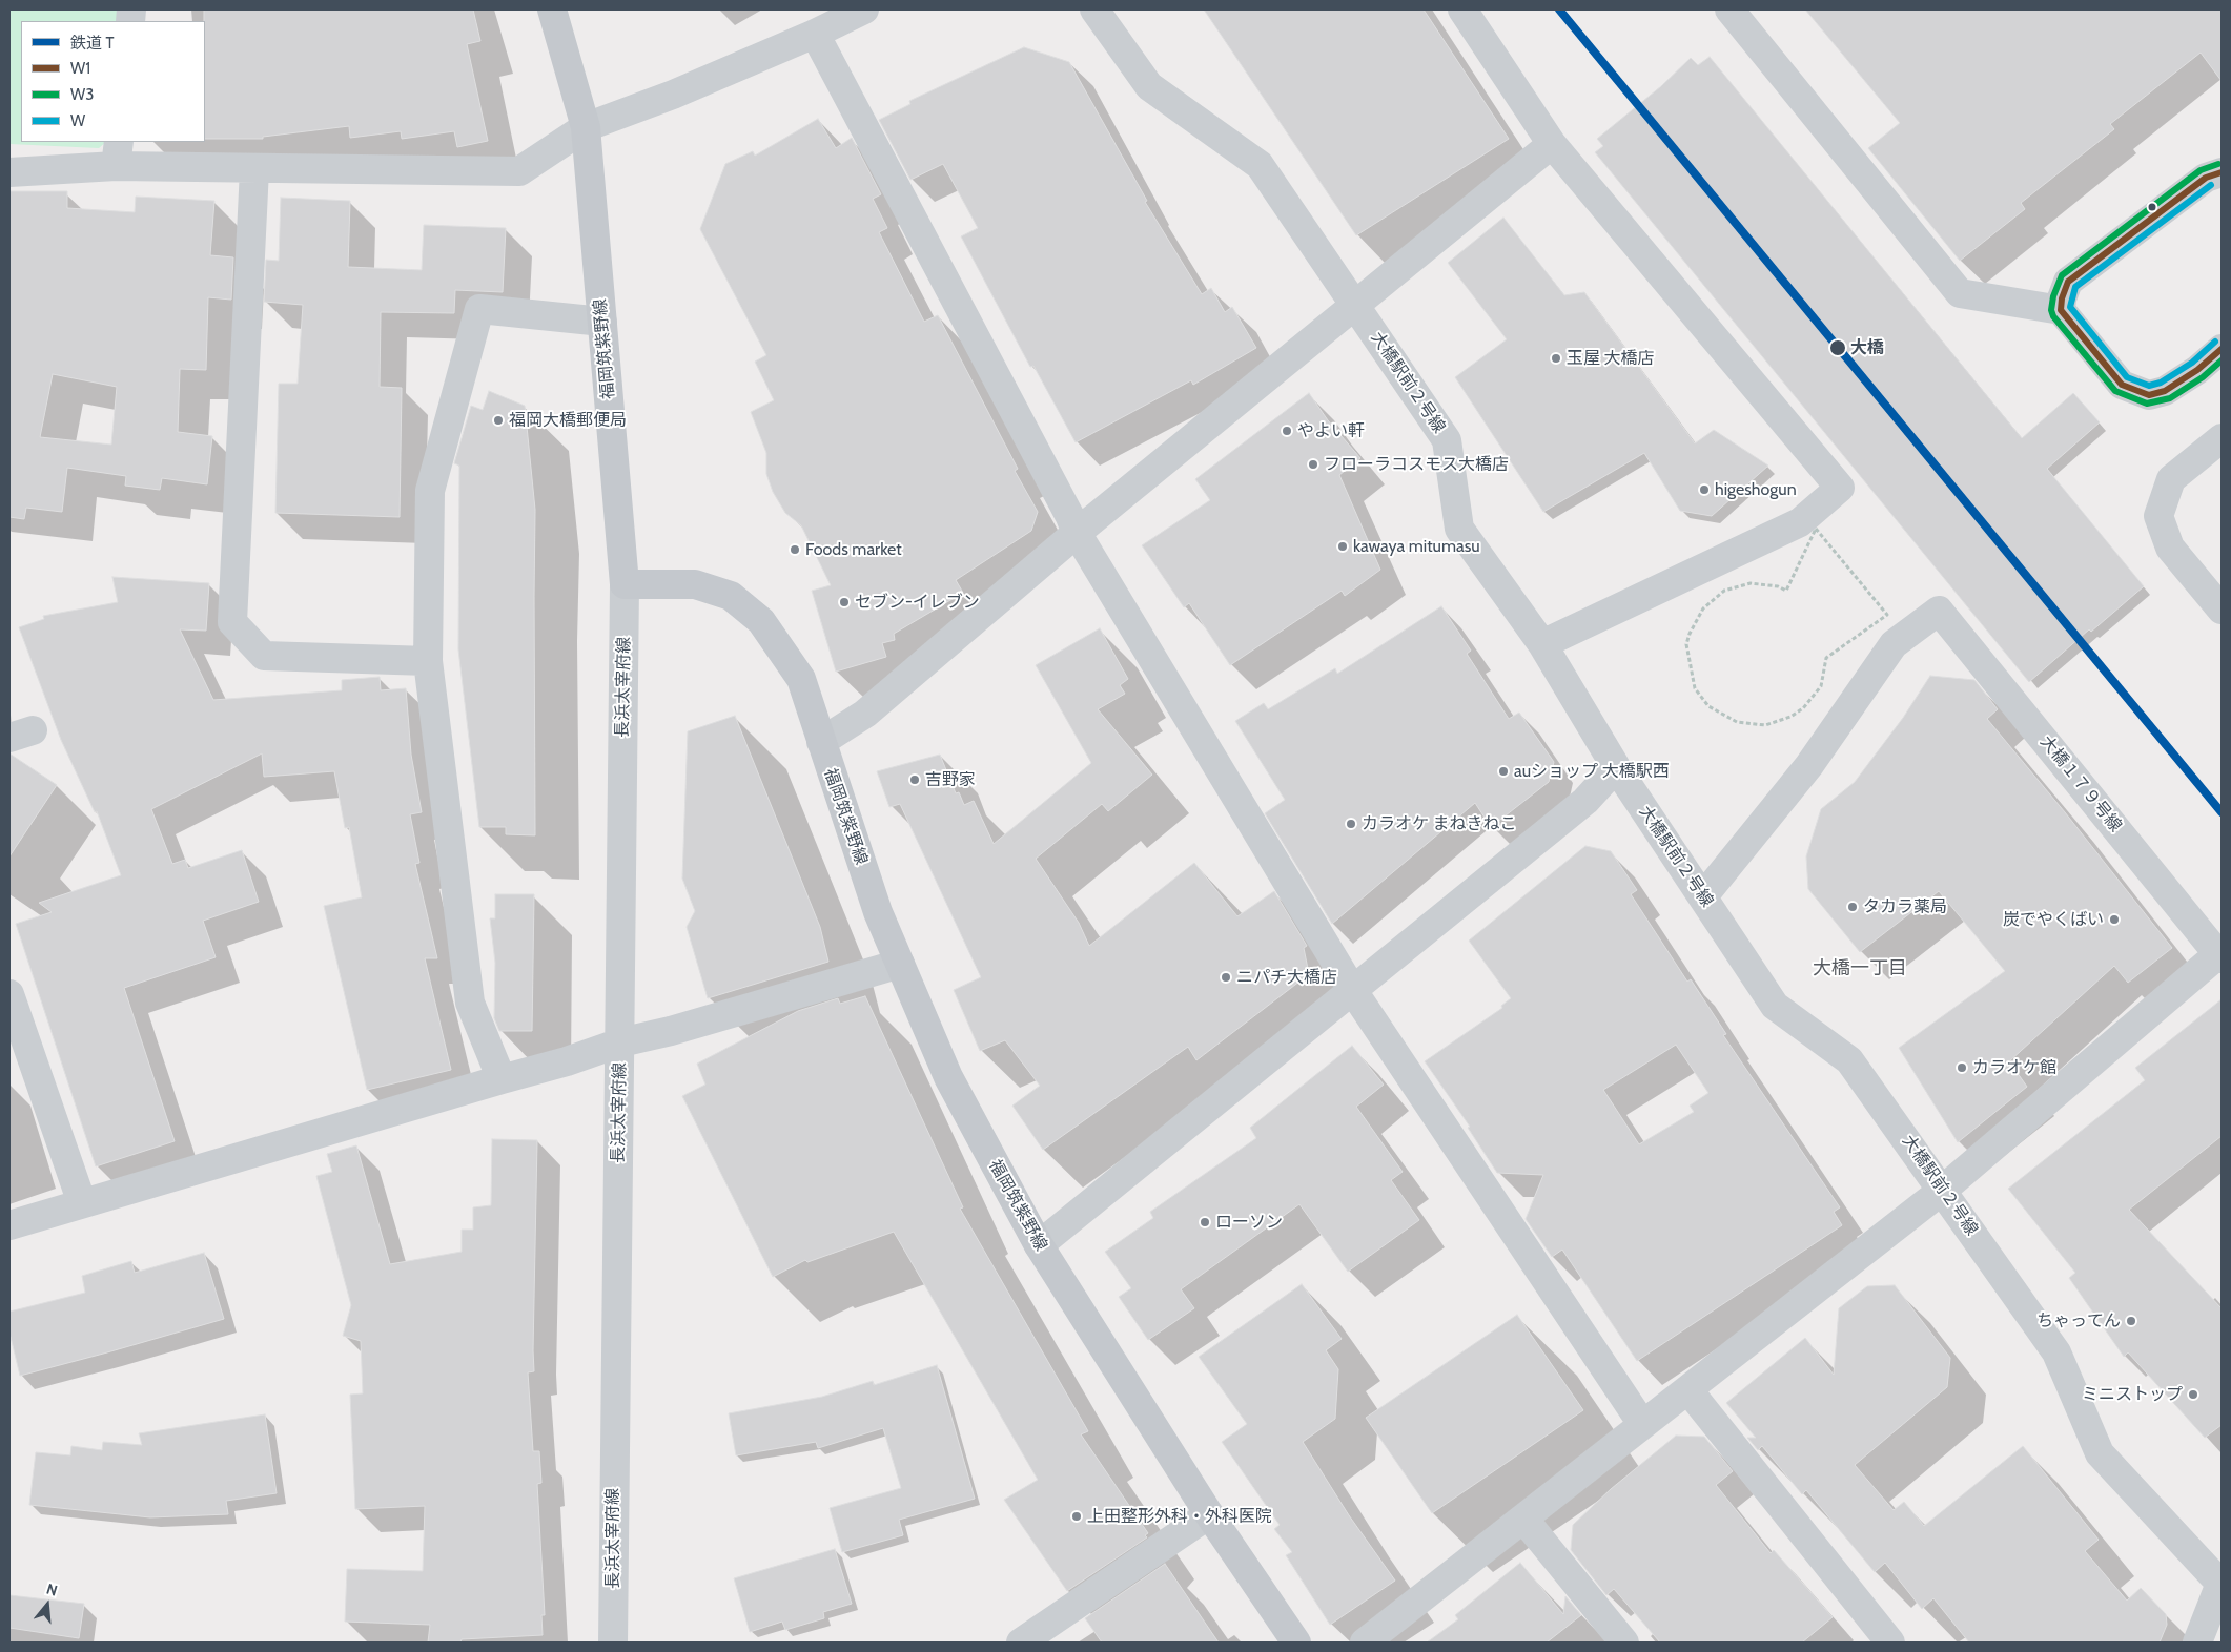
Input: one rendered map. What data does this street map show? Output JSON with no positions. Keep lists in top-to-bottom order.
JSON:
{
  "streets": {
    "main road": ["福岡筑紫野線"],
    "street": ["大橋駅前２号線", "長浜太宰府線", "大橋１７９号線"]
  },
  "crossings": [
    ["福岡筑紫野線", "長浜太宰府線"],
    ["大橋駅前２号線", "大橋１７９号線"]
  ],
  "districts": ["大橋一丁目"],
  "places": [
    "大橋",
    "玉屋 大橋店",
    "福岡大橋郵便局",
    "やよい軒",
    "フローラコスモス大橋店",
    "higeshogun",
    "kawaya mitumasu",
    "Foods market",
    "セブン-イレブン",
    "auショップ 大橋駅西",
    "吉野家",
    "カラオケ まねきねこ",
    "タカラ薬局",
    "炭でやくばい",
    "ニパチ大橋店",
    "カラオケ館",
    "ローソン",
    "ちゃってん",
    "ミニストップ",
    "上田整形外科・外科医院"
  ],
  "lines": [
    "rail line T",
    "transit line W3",
    "transit line W1",
    "transit line W"
  ],
  "legend": [
    "鉄道 T",
    "W1",
    "W3",
    "W"
  ],
  "north": "top"
}
